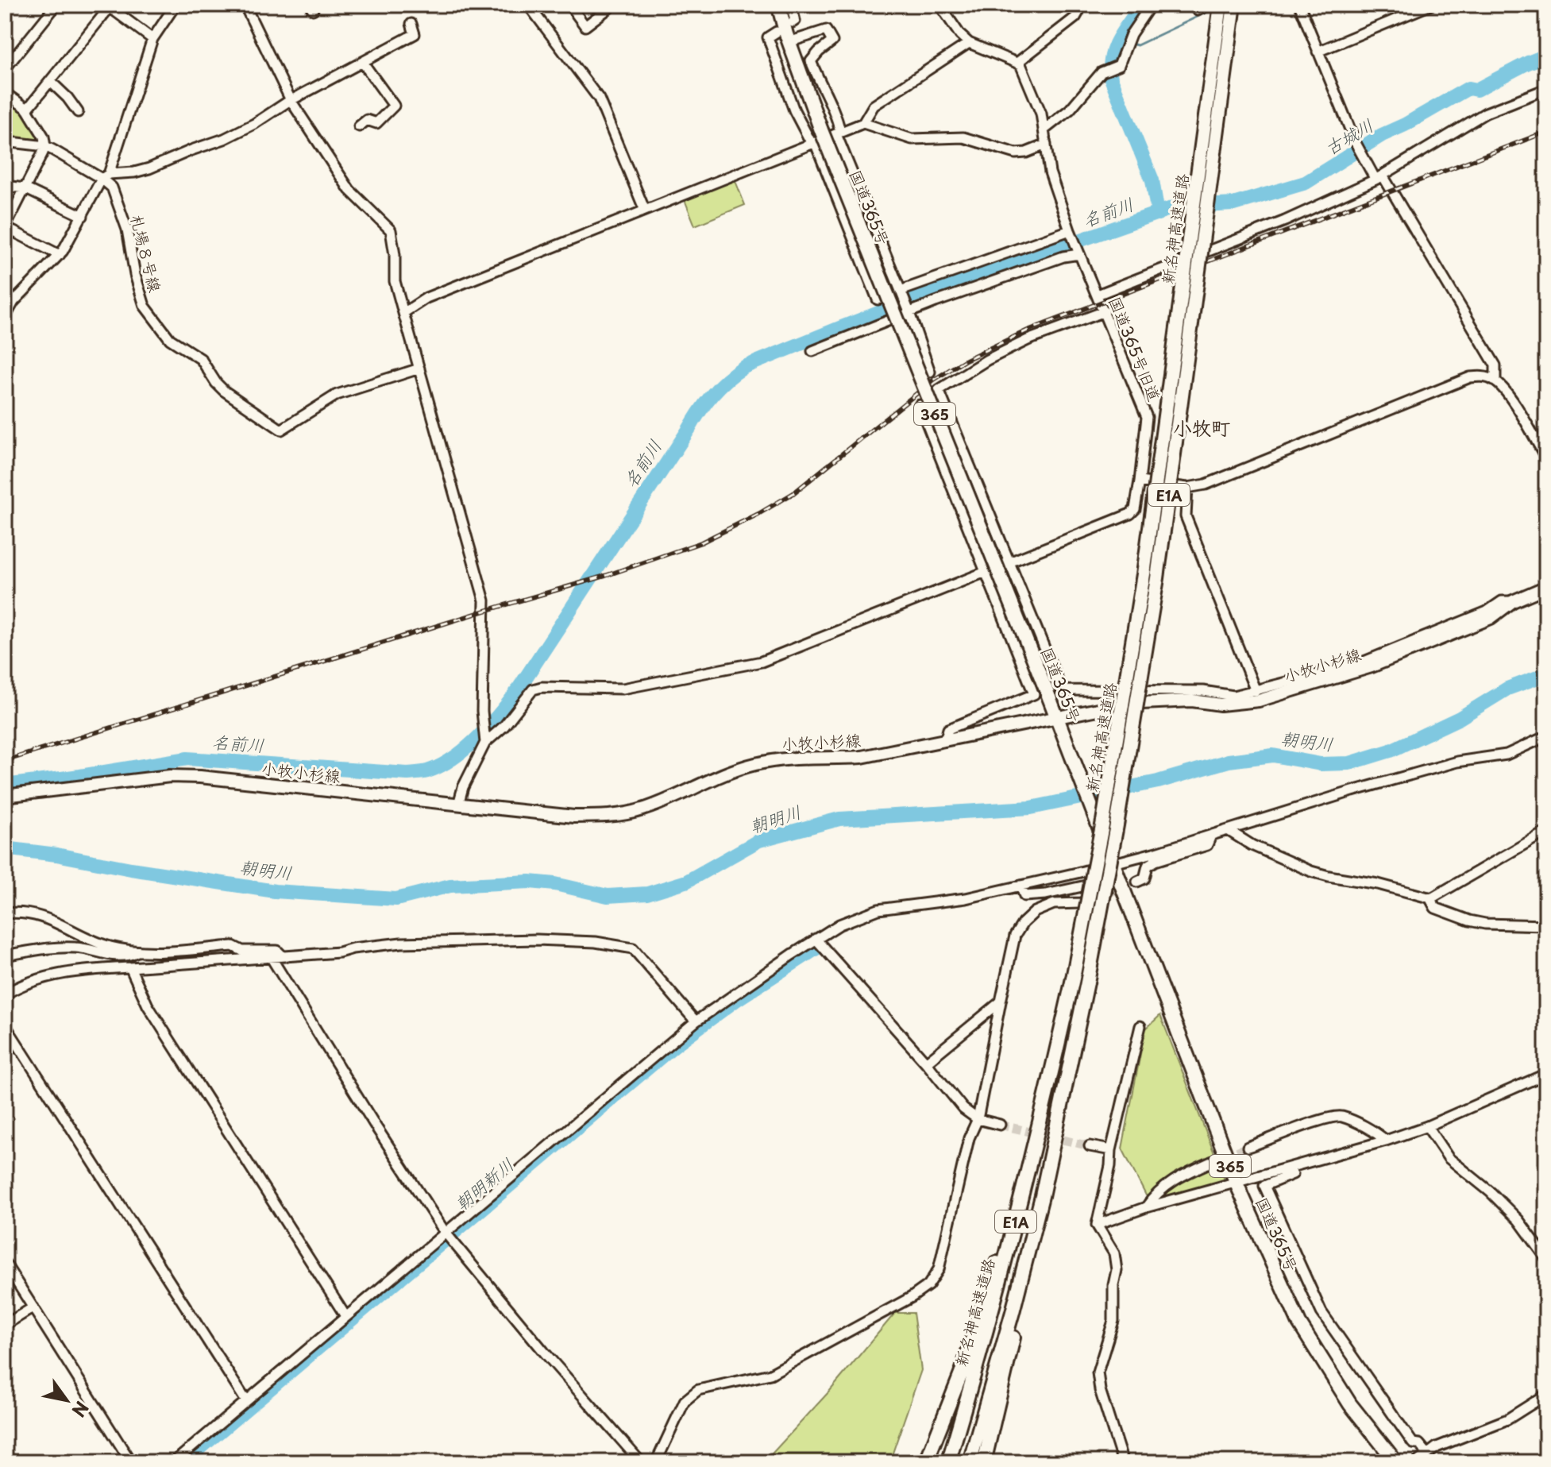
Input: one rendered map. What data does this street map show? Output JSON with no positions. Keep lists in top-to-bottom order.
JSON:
{
  "streets": {
    "highway": [
      "国道365号",
      "新名神高速道路",
      "365",
      "E1A"
    ],
    "main road": ["小牧小杉線"],
    "street": ["札場８号線", "国道365号旧道"]
  },
  "crossings": [
    ["国道365号", "小牧小杉線"]
  ],
  "districts": ["小牧町"],
  "water": [
    "古城川",
    "名前川",
    "朝明川",
    "朝明新川"
  ],
  "north": "bottom right"
}
